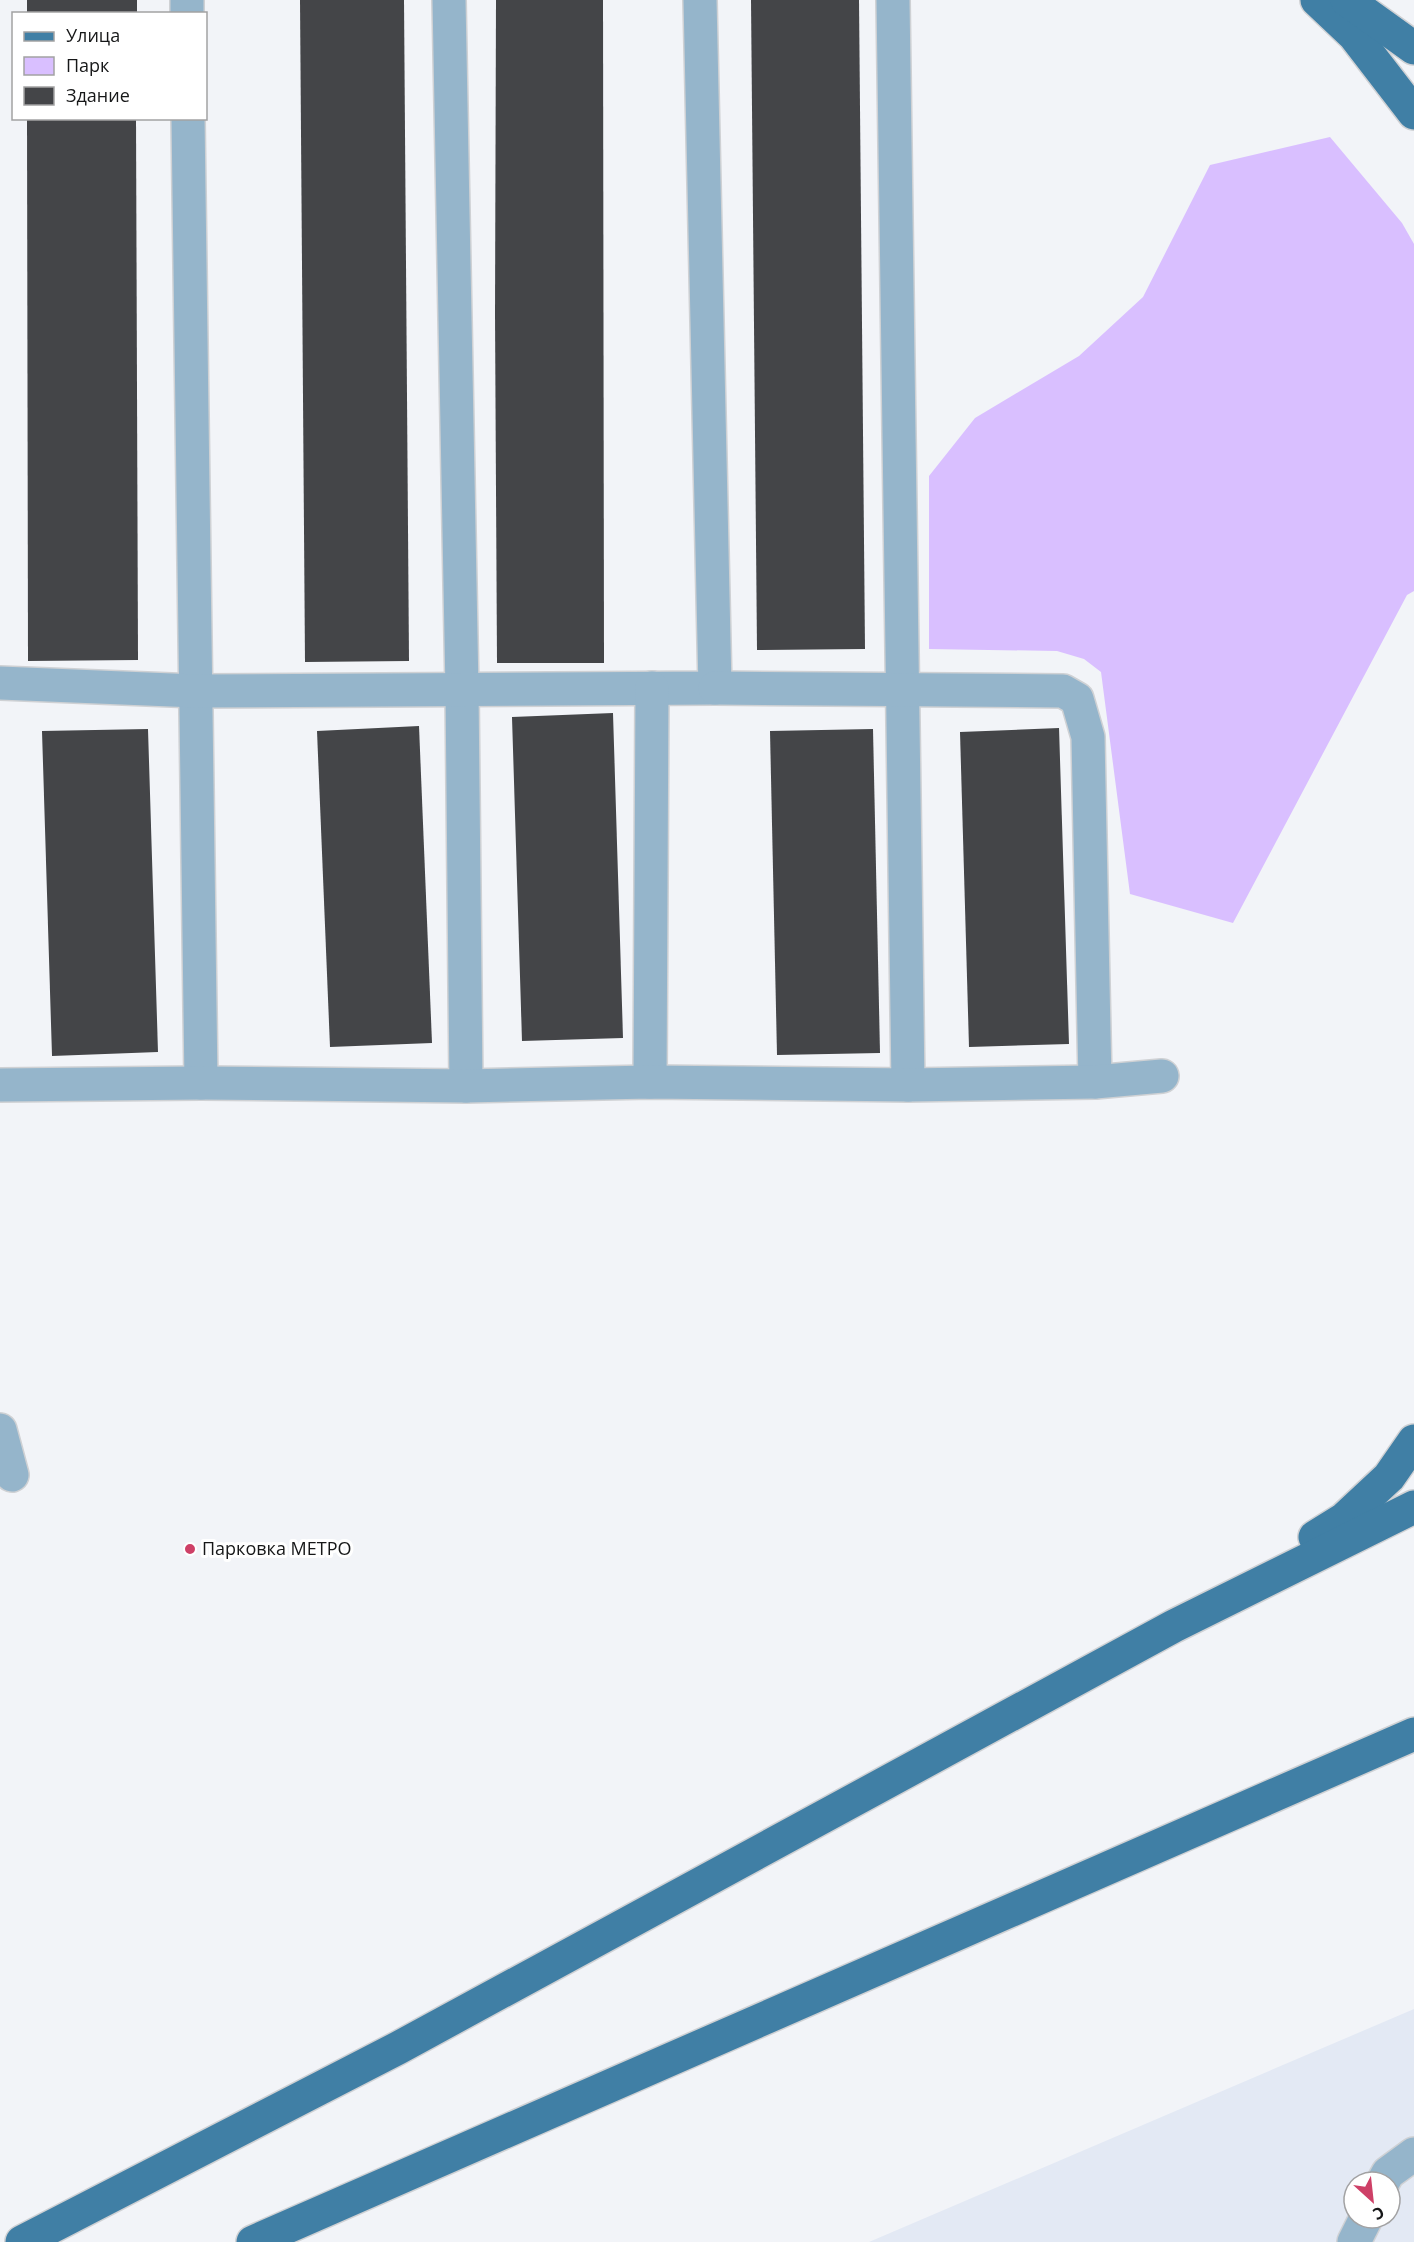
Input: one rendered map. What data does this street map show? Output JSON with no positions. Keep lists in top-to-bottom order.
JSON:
{
  "places": ["Парковка МЕТРО"],
  "legend": ["Улица", "Парк", "Здание"],
  "north": "bottom right"
}
